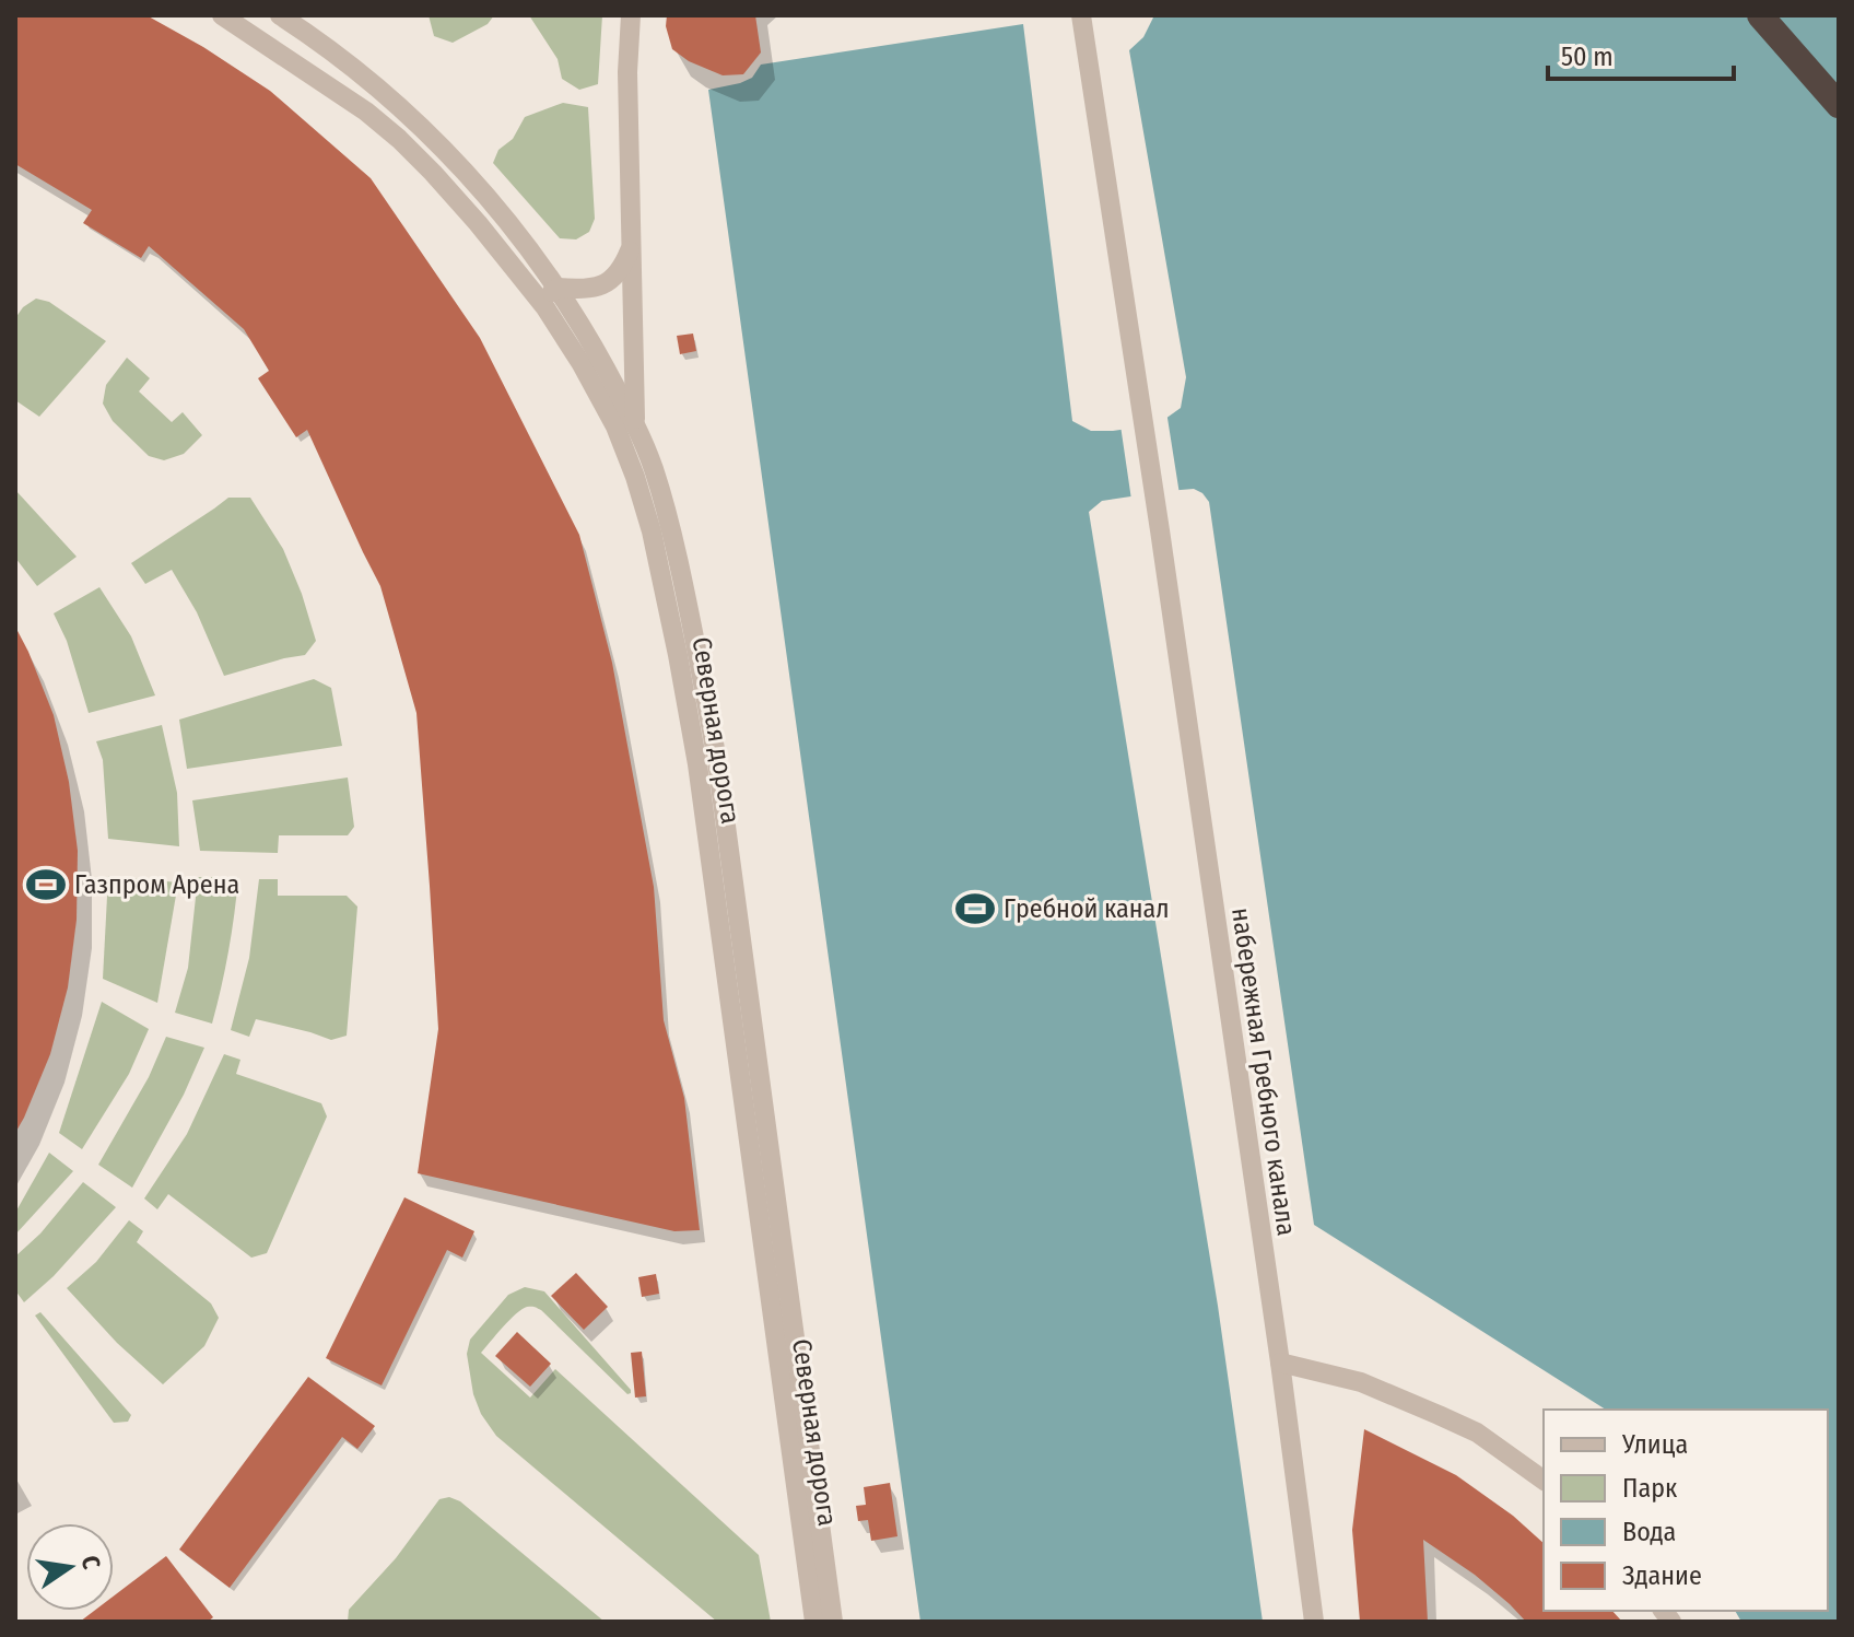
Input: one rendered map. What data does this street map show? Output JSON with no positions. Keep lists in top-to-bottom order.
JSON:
{
  "streets": {
    "street": ["Северная дорога", "набережная Гребного канала"]
  },
  "places": {
    "sports": ["Газпром Арена", "Гребной канал"]
  },
  "legend": [
    "Улица",
    "Парк",
    "Вода",
    "Здание"
  ],
  "scale_bar": "50 m",
  "north": "right"
}
